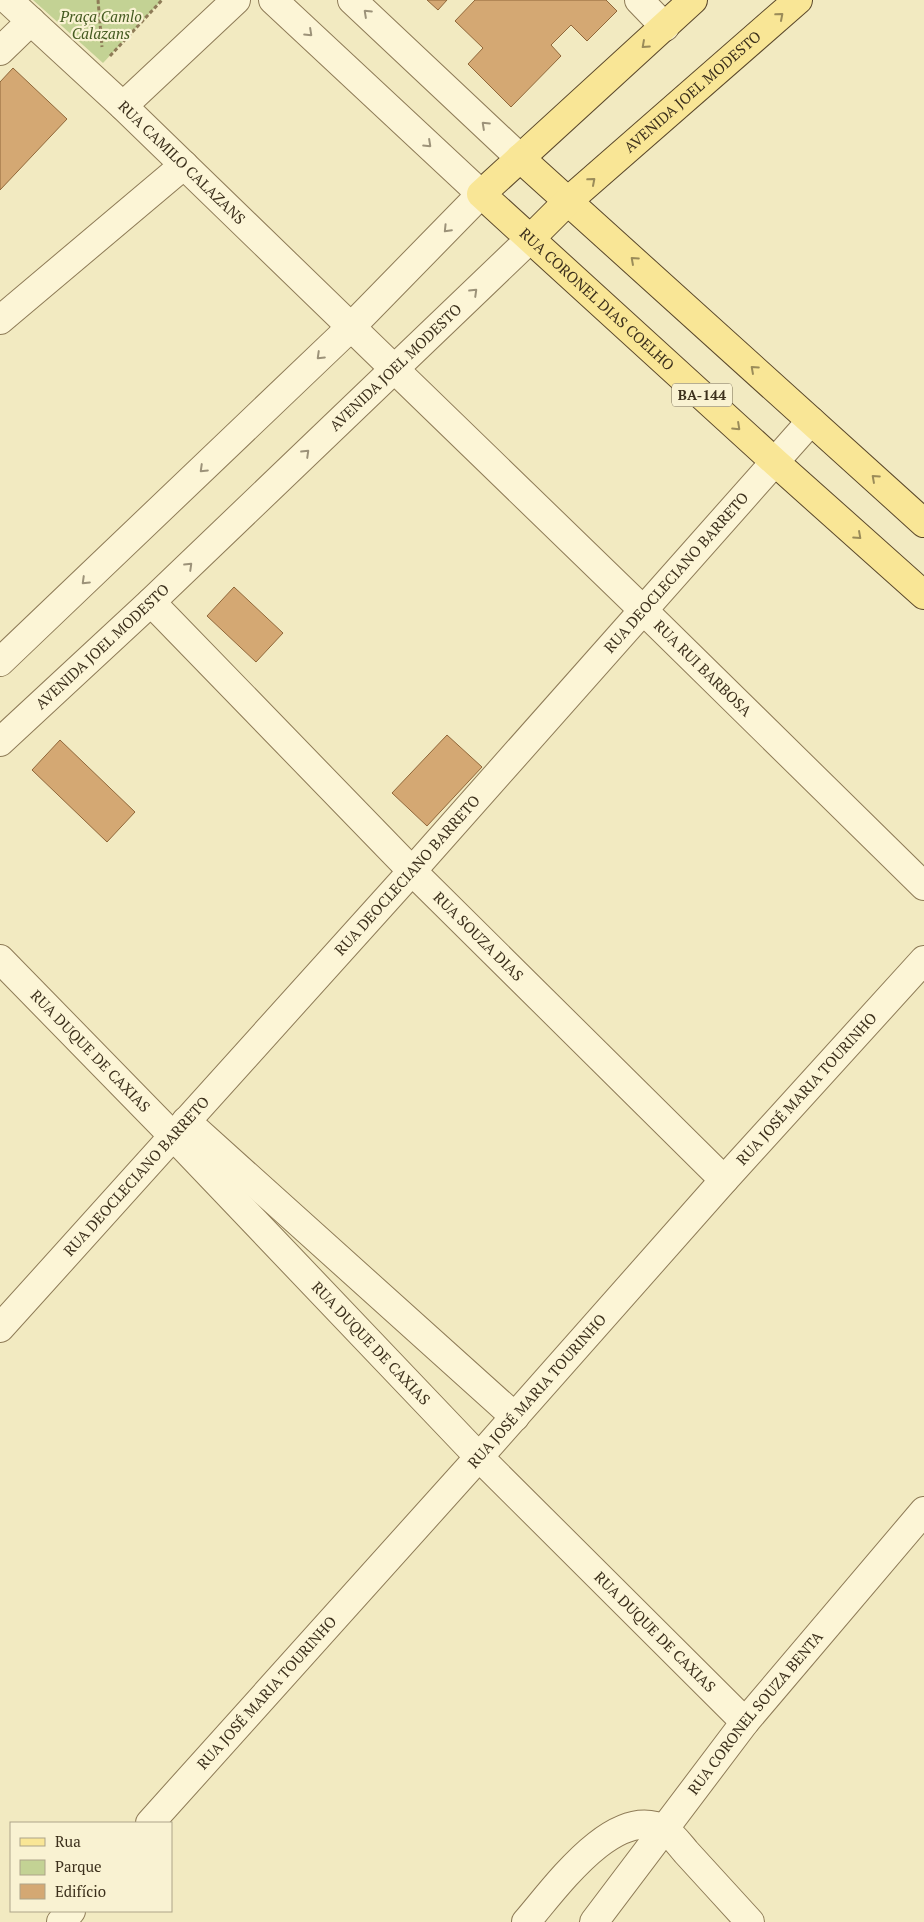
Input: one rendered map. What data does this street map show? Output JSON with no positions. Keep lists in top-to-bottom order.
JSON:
{
  "streets": {
    "main road": ["AVENIDA JOEL MODESTO", "RUA CORONEL DIAS COELHO", "BA-144"],
    "street": [
      "RUA CAMILO CALAZANS",
      "RUA DEOCLECIANO BARRETO",
      "RUA RUI BARBOSA",
      "RUA SOUZA DIAS",
      "RUA DUQUE DE CAXIAS",
      "RUA JOSÉ MARIA TOURINHO",
      "RUA CORONEL SOUZA BENTA"
    ]
  },
  "crossings": [
    ["AVENIDA JOEL MODESTO", "RUA CORONEL DIAS COELHO"],
    ["AVENIDA JOEL MODESTO", "RUA RUI BARBOSA"],
    ["AVENIDA JOEL MODESTO", "RUA SOUZA DIAS"],
    ["RUA CAMILO CALAZANS", "RUA RUI BARBOSA"],
    ["RUA CORONEL DIAS COELHO", "RUA DEOCLECIANO BARRETO"],
    ["RUA DEOCLECIANO BARRETO", "RUA RUI BARBOSA"],
    ["RUA DEOCLECIANO BARRETO", "RUA SOUZA DIAS"],
    ["RUA DEOCLECIANO BARRETO", "RUA DUQUE DE CAXIAS"],
    ["RUA SOUZA DIAS", "RUA JOSÉ MARIA TOURINHO"],
    ["RUA DUQUE DE CAXIAS", "RUA JOSÉ MARIA TOURINHO"],
    ["RUA DUQUE DE CAXIAS", "RUA CORONEL SOUZA BENTA"]
  ],
  "one_way": ["AVENIDA JOEL MODESTO", "RUA CORONEL DIAS COELHO"],
  "parks": ["Praça Camlo Calazans"],
  "legend": ["Rua", "Parque", "Edifício"]
}
